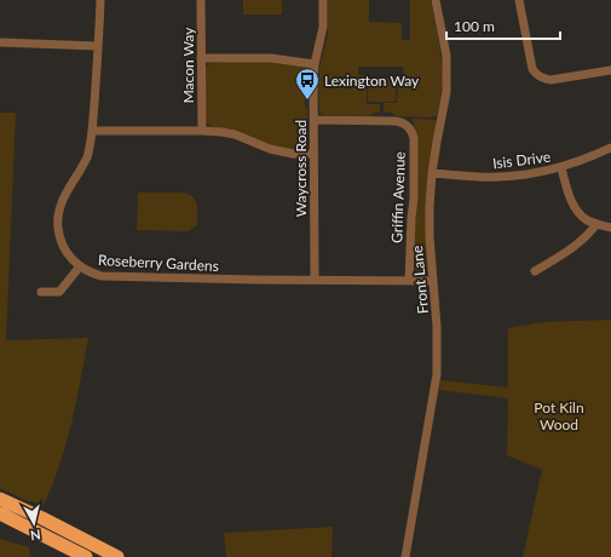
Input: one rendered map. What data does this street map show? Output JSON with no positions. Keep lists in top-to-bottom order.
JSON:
{
  "streets": {
    "street": [
      "Macon Way",
      "Isis Drive",
      "Waycross Road",
      "Griffin Avenue",
      "Roseberry Gardens",
      "Front Lane"
    ]
  },
  "crossings": [
    ["Isis Drive", "Front Lane"],
    ["Waycross Road", "Griffin Avenue"],
    ["Waycross Road", "Roseberry Gardens"],
    ["Griffin Avenue", "Roseberry Gardens"],
    ["Roseberry Gardens", "Front Lane"]
  ],
  "parks": ["Pot Kiln Wood"],
  "places": {
    "bus stop": ["Lexington Way"]
  },
  "scale_bar": "100 m",
  "north": "bottom"
}
